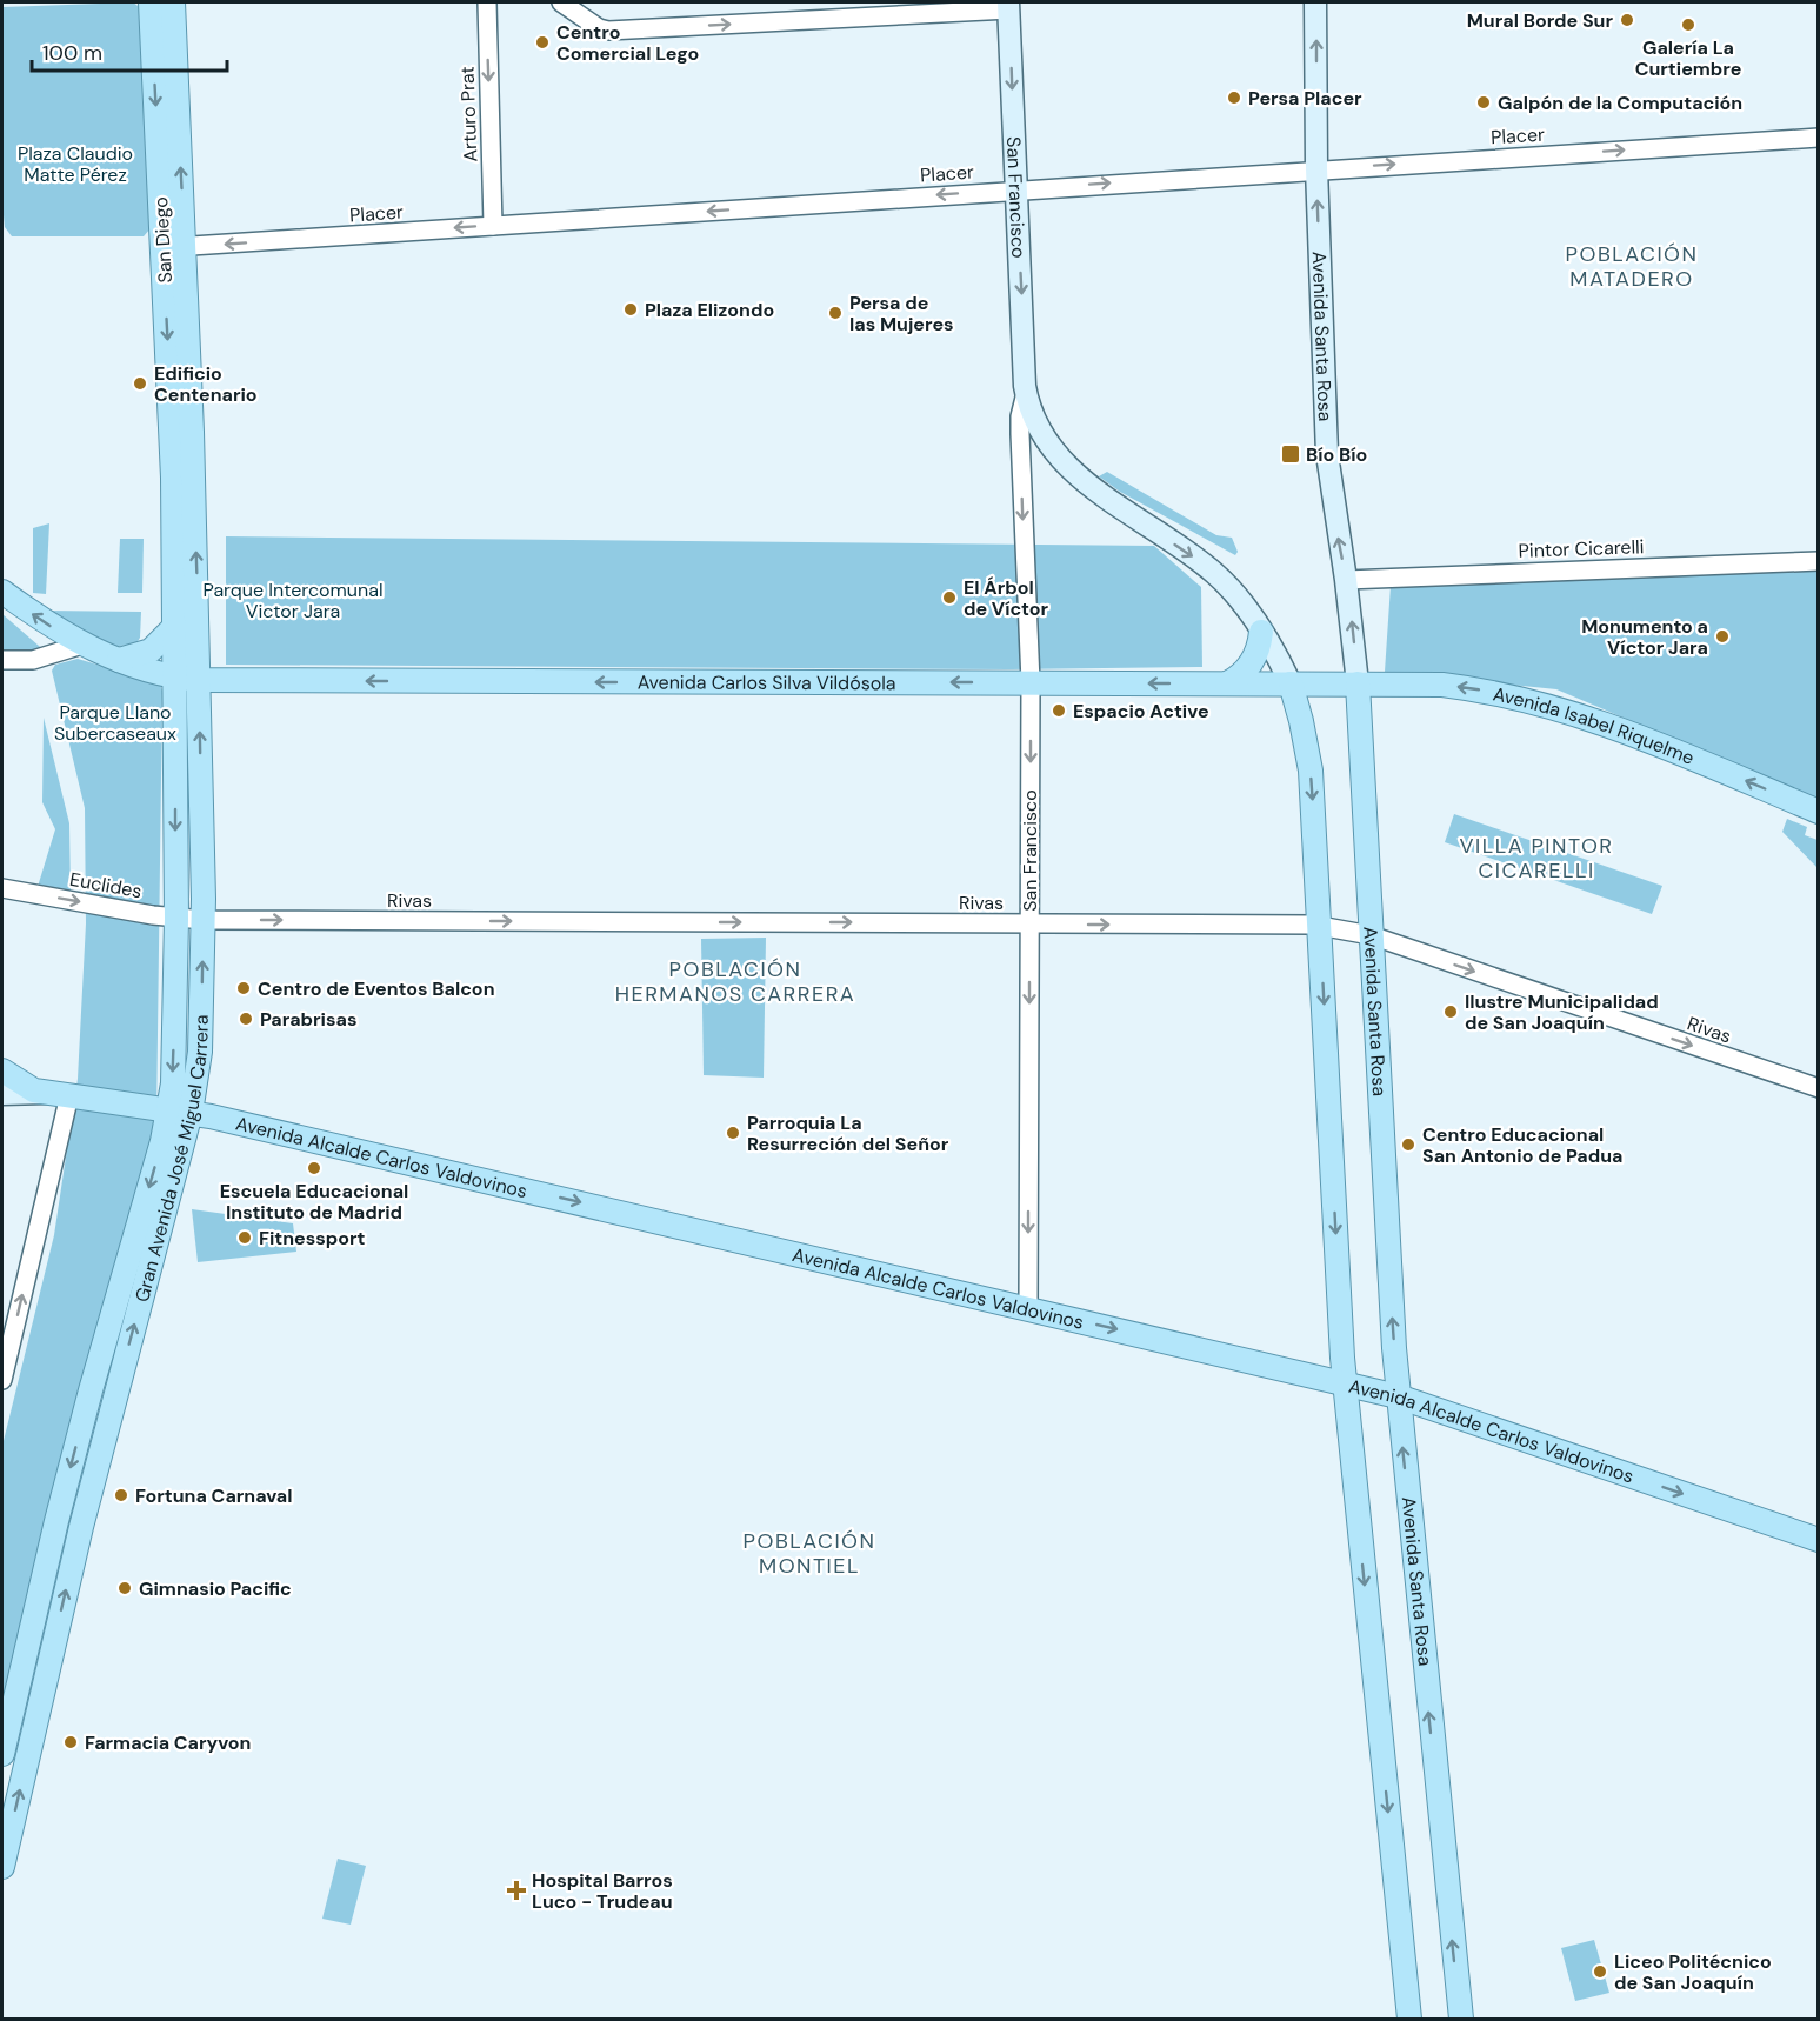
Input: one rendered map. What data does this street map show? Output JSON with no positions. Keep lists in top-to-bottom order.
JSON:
{
  "streets": {
    "main road": [
      "San Francisco",
      "San Diego",
      "Avenida Santa Rosa",
      "Avenida Carlos Silva Vildósola",
      "Avenida Isabel Riquelme",
      "Avenida Alcalde Carlos Valdovinos",
      "Gran Avenida José Miguel Carrera"
    ],
    "street": [
      "Arturo Prat",
      "Placer",
      "Pintor Cicarelli",
      "Euclides",
      "Rivas"
    ]
  },
  "crossings": [
    ["Arturo Prat", "Placer"],
    ["Placer", "San Francisco"],
    ["Placer", "San Diego"],
    ["Placer", "Avenida Santa Rosa"],
    ["San Francisco", "Avenida Carlos Silva Vildósola"],
    ["San Francisco", "Rivas"],
    ["San Francisco", "Avenida Alcalde Carlos Valdovinos"],
    ["San Diego", "Gran Avenida José Miguel Carrera"],
    ["Avenida Santa Rosa", "Pintor Cicarelli"],
    ["Avenida Santa Rosa", "Avenida Carlos Silva Vildósola"],
    ["Avenida Santa Rosa", "Avenida Isabel Riquelme"],
    ["Avenida Santa Rosa", "Rivas"],
    ["Avenida Santa Rosa", "Avenida Alcalde Carlos Valdovinos"],
    ["Avenida Carlos Silva Vildósola", "Avenida Isabel Riquelme"],
    ["Avenida Carlos Silva Vildósola", "Gran Avenida José Miguel Carrera"],
    ["Euclides", "Rivas"],
    ["Euclides", "Gran Avenida José Miguel Carrera"],
    ["Rivas", "Gran Avenida José Miguel Carrera"],
    ["Avenida Alcalde Carlos Valdovinos", "Gran Avenida José Miguel Carrera"]
  ],
  "one_way": [
    "Arturo Prat",
    "San Francisco",
    "Avenida Carlos Silva Vildósola",
    "Avenida Isabel Riquelme",
    "Euclides",
    "Rivas",
    "Avenida Alcalde Carlos Valdovinos"
  ],
  "districts": [
    "POBLACIÓN MATADERO",
    "VILLA PINTOR CICARELLI",
    "POBLACIÓN HERMANOS CARRERA",
    "POBLACIÓN MONTIEL"
  ],
  "parks": ["Plaza Claudio Matte Pérez", "Parque Intercomunal Victor Jara", "Parque Llano Subercaseaux"],
  "places": {
    "other": [
      "Mural Borde Sur",
      "Galería La Curtiembre",
      "Centro Comercial Lego",
      "Persa Placer",
      "Galpón de la Computación",
      "Plaza Elizondo",
      "Persa de las Mujeres",
      "Edificio Centenario",
      "El Árbol de Víctor",
      "Monumento a Víctor Jara",
      "Espacio Active",
      "Centro de Eventos Balcon",
      "Ilustre Municipalidad de San Joaquín",
      "Parabrisas",
      "Parroquia La Resurreción del Señor",
      "Centro Educacional San Antonio de Padua",
      "Escuela Educacional Instituto de Madrid",
      "Fitnessport",
      "Fortuna Carnaval",
      "Gimnasio Pacific",
      "Farmacia Caryvon",
      "Liceo Politécnico de San Joaquín"
    ],
    "transit": ["Bío Bío"],
    "health": ["Hospital Barros Luco - Trudeau"]
  },
  "scale_bar": "100 m"
}
